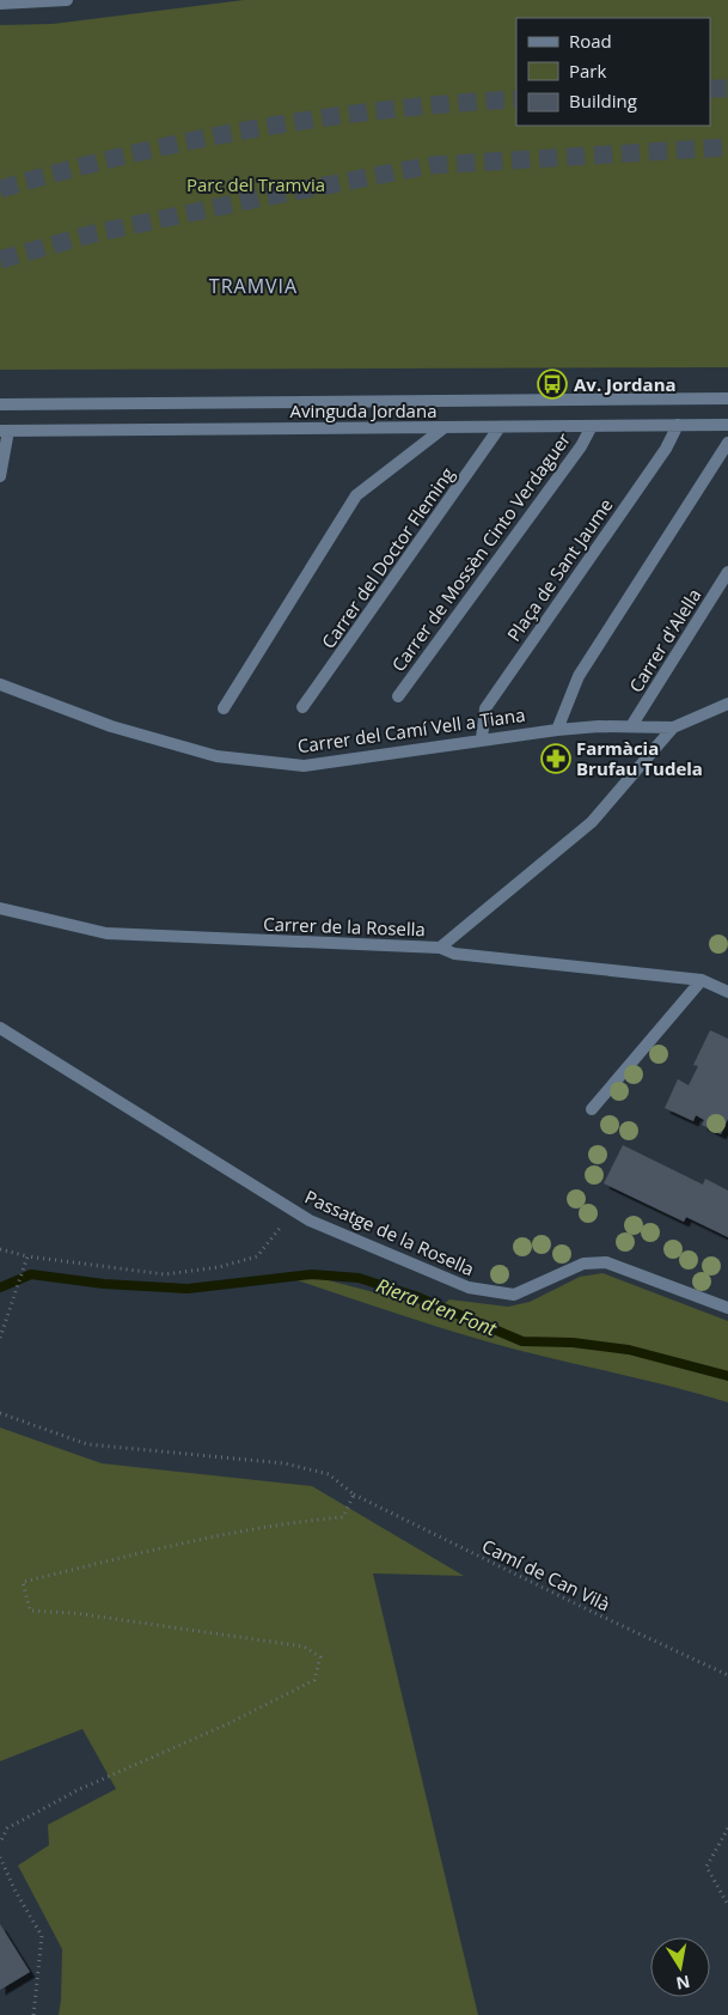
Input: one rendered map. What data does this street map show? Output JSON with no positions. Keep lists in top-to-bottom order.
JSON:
{
  "streets": {
    "street": [
      "Avinguda Jordana",
      "Carrer de Mossèn Cinto Verdaguer",
      "Carrer del Doctor Fleming",
      "Plaça de Sant Jaume",
      "Carrer d'Alella",
      "Carrer del Camí Vell a Tiana",
      "Carrer de la Rosella",
      "Passatge de la Rosella"
    ],
    "path": ["Camí de Can Vilà"]
  },
  "crossings": [
    ["Avinguda Jordana", "Carrer de Mossèn Cinto Verdaguer"],
    ["Avinguda Jordana", "Carrer del Doctor Fleming"],
    ["Avinguda Jordana", "Plaça de Sant Jaume"],
    ["Plaça de Sant Jaume", "Carrer del Camí Vell a Tiana"],
    ["Carrer d'Alella", "Carrer del Camí Vell a Tiana"],
    ["Carrer del Camí Vell a Tiana", "Carrer de la Rosella"]
  ],
  "districts": ["TRAMVIA"],
  "water": ["Riera d'en Font"],
  "parks": ["Parc del Tramvia"],
  "places": {
    "bus stop": ["Av. Jordana"],
    "pharmacy": ["Farmàcia Brufau Tudela"]
  },
  "legend": ["Road", "Park", "Building"],
  "north": "bottom"
}
